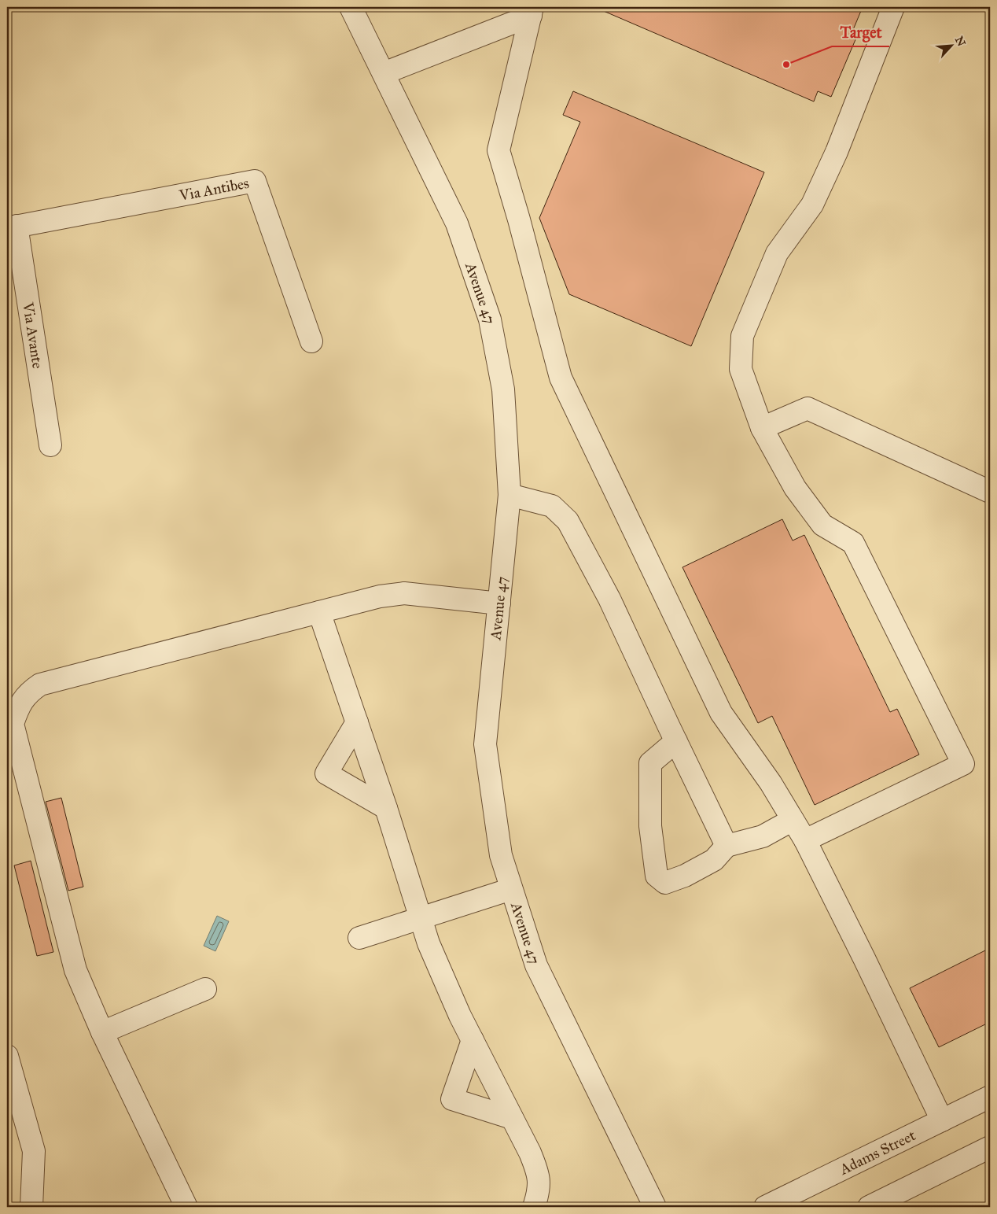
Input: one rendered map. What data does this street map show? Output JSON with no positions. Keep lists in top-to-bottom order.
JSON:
{
  "streets": {
    "street": [
      "Via Antibes",
      "Avenue 47",
      "Via Avante",
      "Adams Street"
    ]
  },
  "crossings": [
    ["Via Antibes", "Via Avante"]
  ],
  "places": ["Target"],
  "north": "top right"
}
